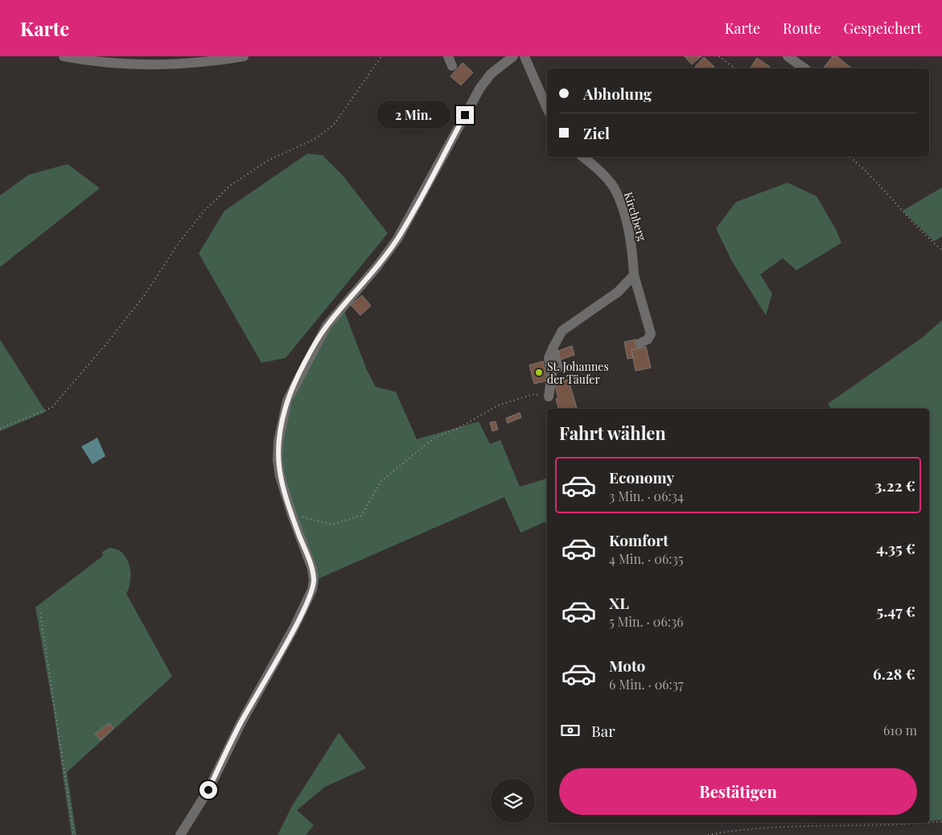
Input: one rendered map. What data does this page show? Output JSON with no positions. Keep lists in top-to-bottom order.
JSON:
{
  "streets": {
    "street": ["Kirchberg"]
  },
  "places": ["St. Johannes der Täufer"],
  "page": {
    "header": "Karte",
    "nav": ["Karte", "Route", "Gespeichert"],
    "banner": ["Abholung", "Ziel"],
    "bubble": "2 Min.",
    "heading": "Fahrt wählen",
    "list": [
      {
        "name": "Economy",
        "note": "3 Min. · 06:34",
        "value": "3.22 €"
      },
      {
        "name": "Komfort",
        "note": "4 Min. · 06:35",
        "value": "4.35 €"
      },
      {
        "name": "XL",
        "note": "5 Min. · 06:36",
        "value": "5.47 €"
      },
      {
        "name": "Moto",
        "note": "6 Min. · 06:37",
        "value": "6.28 €"
      }
    ],
    "pay": ["Bar", "610 m"],
    "buttons": "Bestätigen"
  }
}
